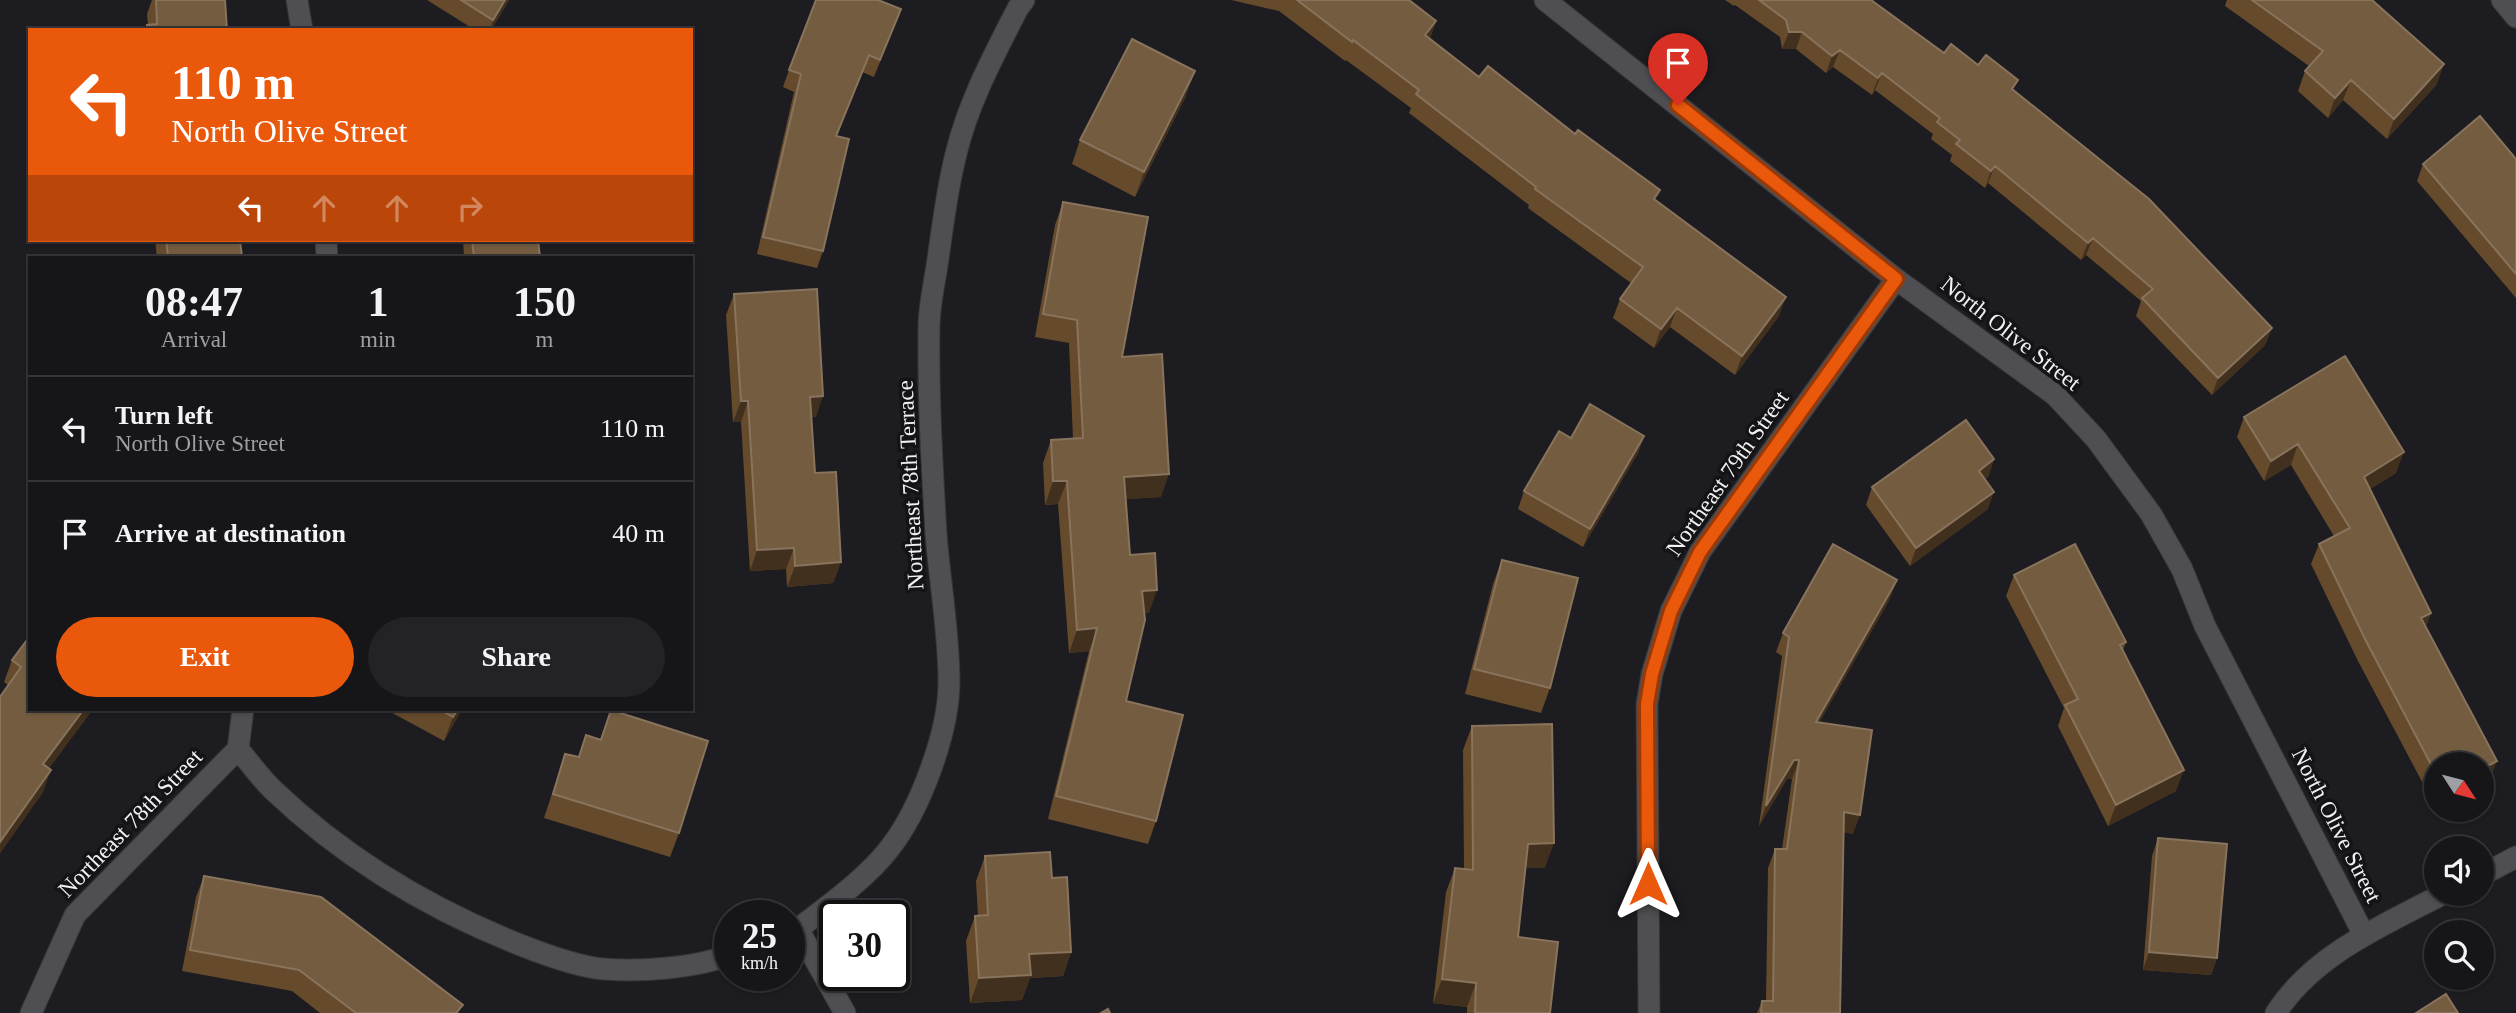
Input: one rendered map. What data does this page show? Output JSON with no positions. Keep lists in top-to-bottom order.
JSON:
{
  "streets": {
    "street": [
      "North Olive Street",
      "Northeast 79th Street",
      "Northeast 78th Terrace",
      "Northeast 78th Street"
    ]
  },
  "crossings": [
    ["North Olive Street", "Northeast 79th Street"]
  ],
  "north": "bottom right",
  "page": {
    "turn": ["110 m", "North Olive Street"],
    "eta": [
      "08:47",
      "Arrival",
      "1",
      "min",
      "150",
      "m"
    ],
    "list": [
      {
        "name": "Turn left",
        "note": "North Olive Street",
        "value": "110 m"
      },
      {
        "name": "Arrive at destination",
        "value": "40 m"
      }
    ],
    "buttons": ["Exit", "Share"],
    "speed": "25 km/h",
    "limit": "30"
  }
}
